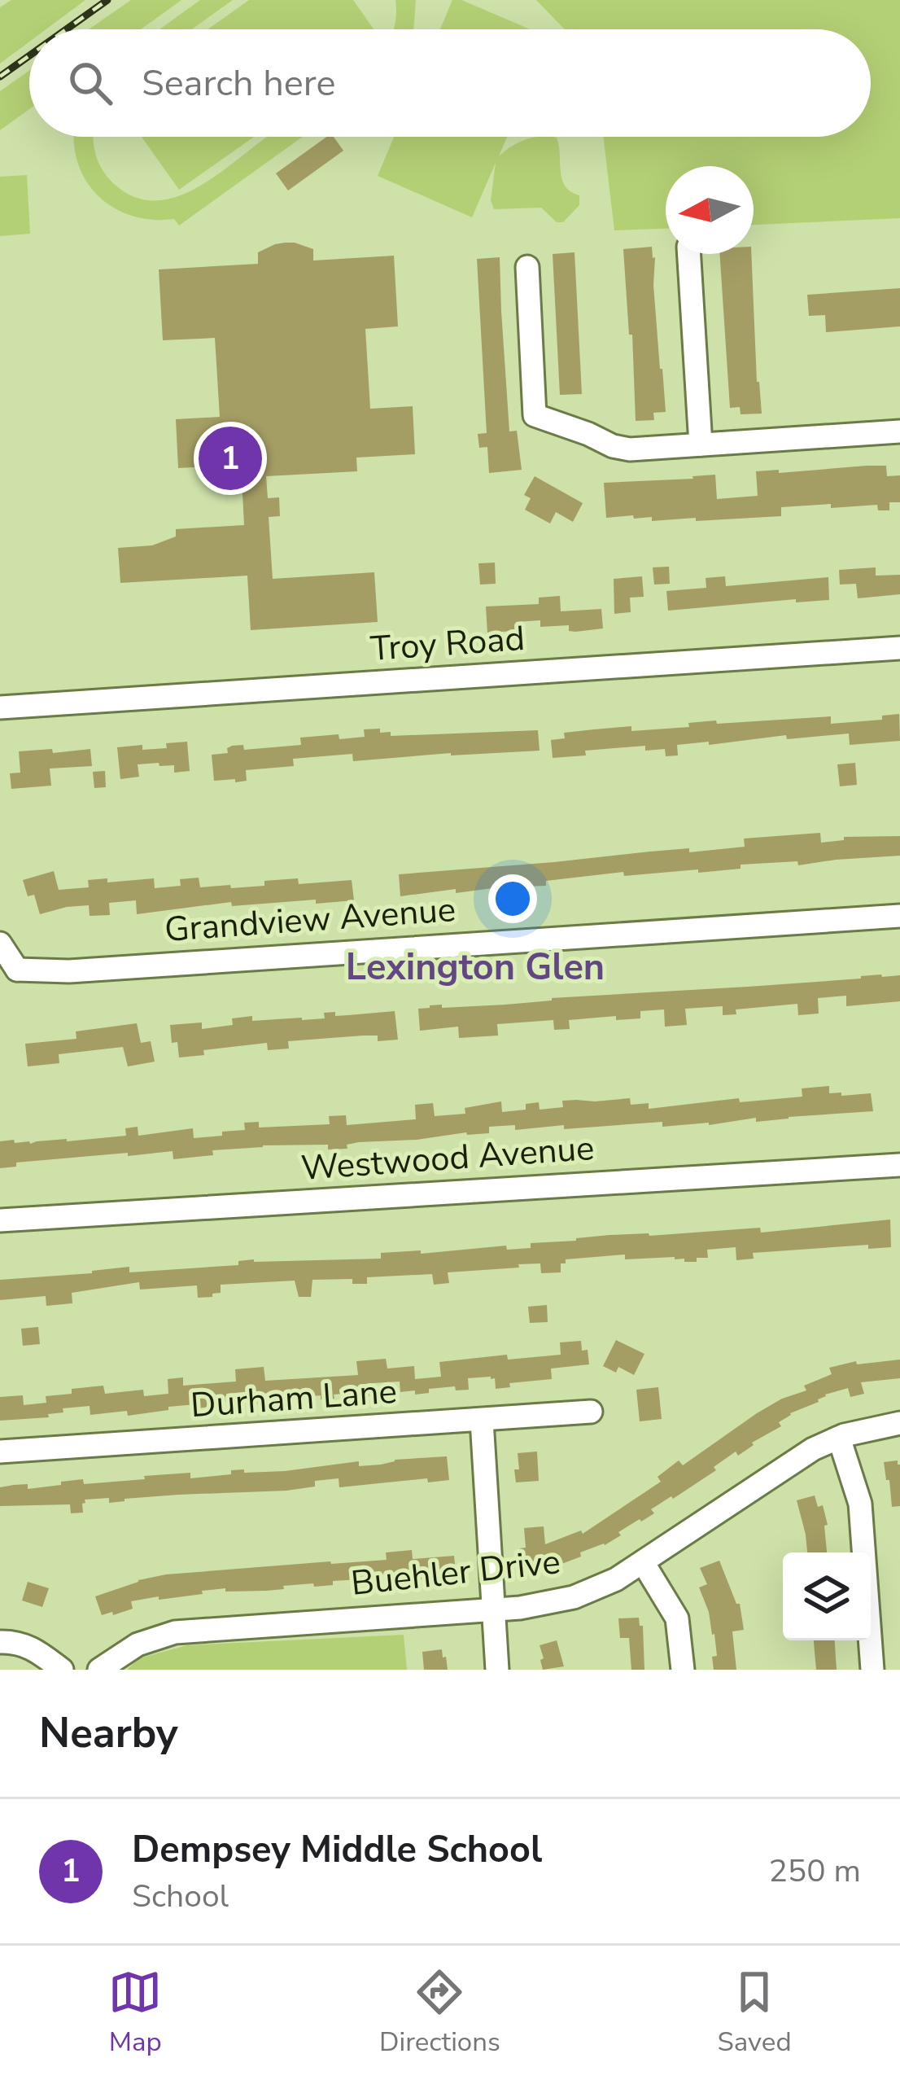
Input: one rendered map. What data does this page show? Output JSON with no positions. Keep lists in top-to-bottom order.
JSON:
{
  "streets": {
    "street": [
      "Troy Road",
      "Grandview Avenue",
      "Westwood Avenue",
      "Durham Lane",
      "Buehler Drive"
    ]
  },
  "districts": ["Lexington Glen"],
  "north": "left",
  "page": {
    "search": "Search here",
    "pins": "1",
    "heading": "Nearby",
    "list": [
      {
        "mark": "1",
        "name": "Dempsey Middle School",
        "note": "School",
        "value": "250 m"
      }
    ],
    "nav": ["Map", "Directions", "Saved"]
  }
}
